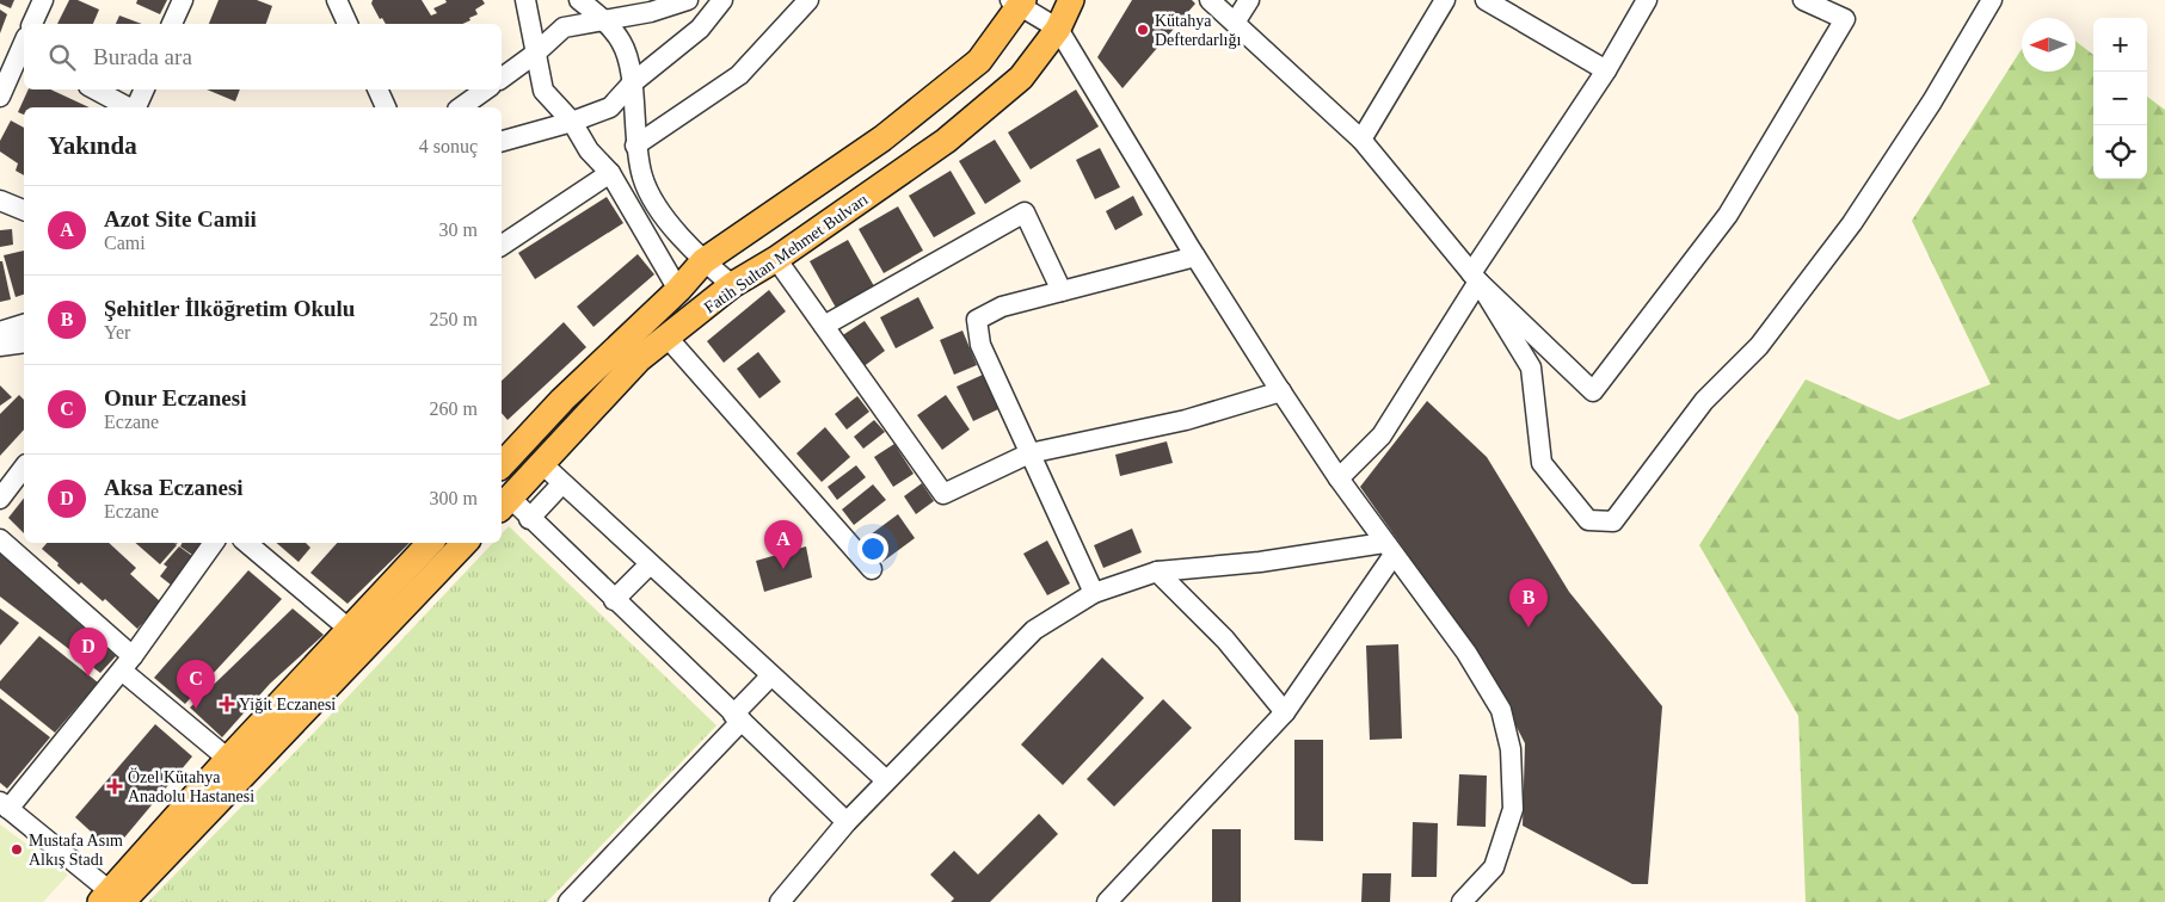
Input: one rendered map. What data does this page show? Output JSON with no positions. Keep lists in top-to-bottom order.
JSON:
{
  "streets": {
    "main road": ["Fatih Sultan Mehmet Bulvarı"]
  },
  "places": {
    "other": ["Kütahya Defterdarlığı", "Mustafa Asım Alkış Stadı"],
    "health": ["Yiğit Eczanesi", "Özel Kütahya Anadolu Hastanesi"]
  },
  "north": "left",
  "page": {
    "map_buttons": ["+", "−"],
    "search": "Burada ara",
    "heading": ["Yakında", "4 sonuç"],
    "list": [
      {
        "mark": "A",
        "name": "Azot Site Camii",
        "note": "Cami",
        "value": "30 m"
      },
      {
        "mark": "B",
        "name": "Şehitler İlköğretim Okulu",
        "note": "Yer",
        "value": "250 m"
      },
      {
        "mark": "C",
        "name": "Onur Eczanesi",
        "note": "Eczane",
        "value": "260 m"
      },
      {
        "mark": "D",
        "name": "Aksa Eczanesi",
        "note": "Eczane",
        "value": "300 m"
      }
    ],
    "pins": [
      "A",
      "B",
      "D",
      "C"
    ]
  }
}
